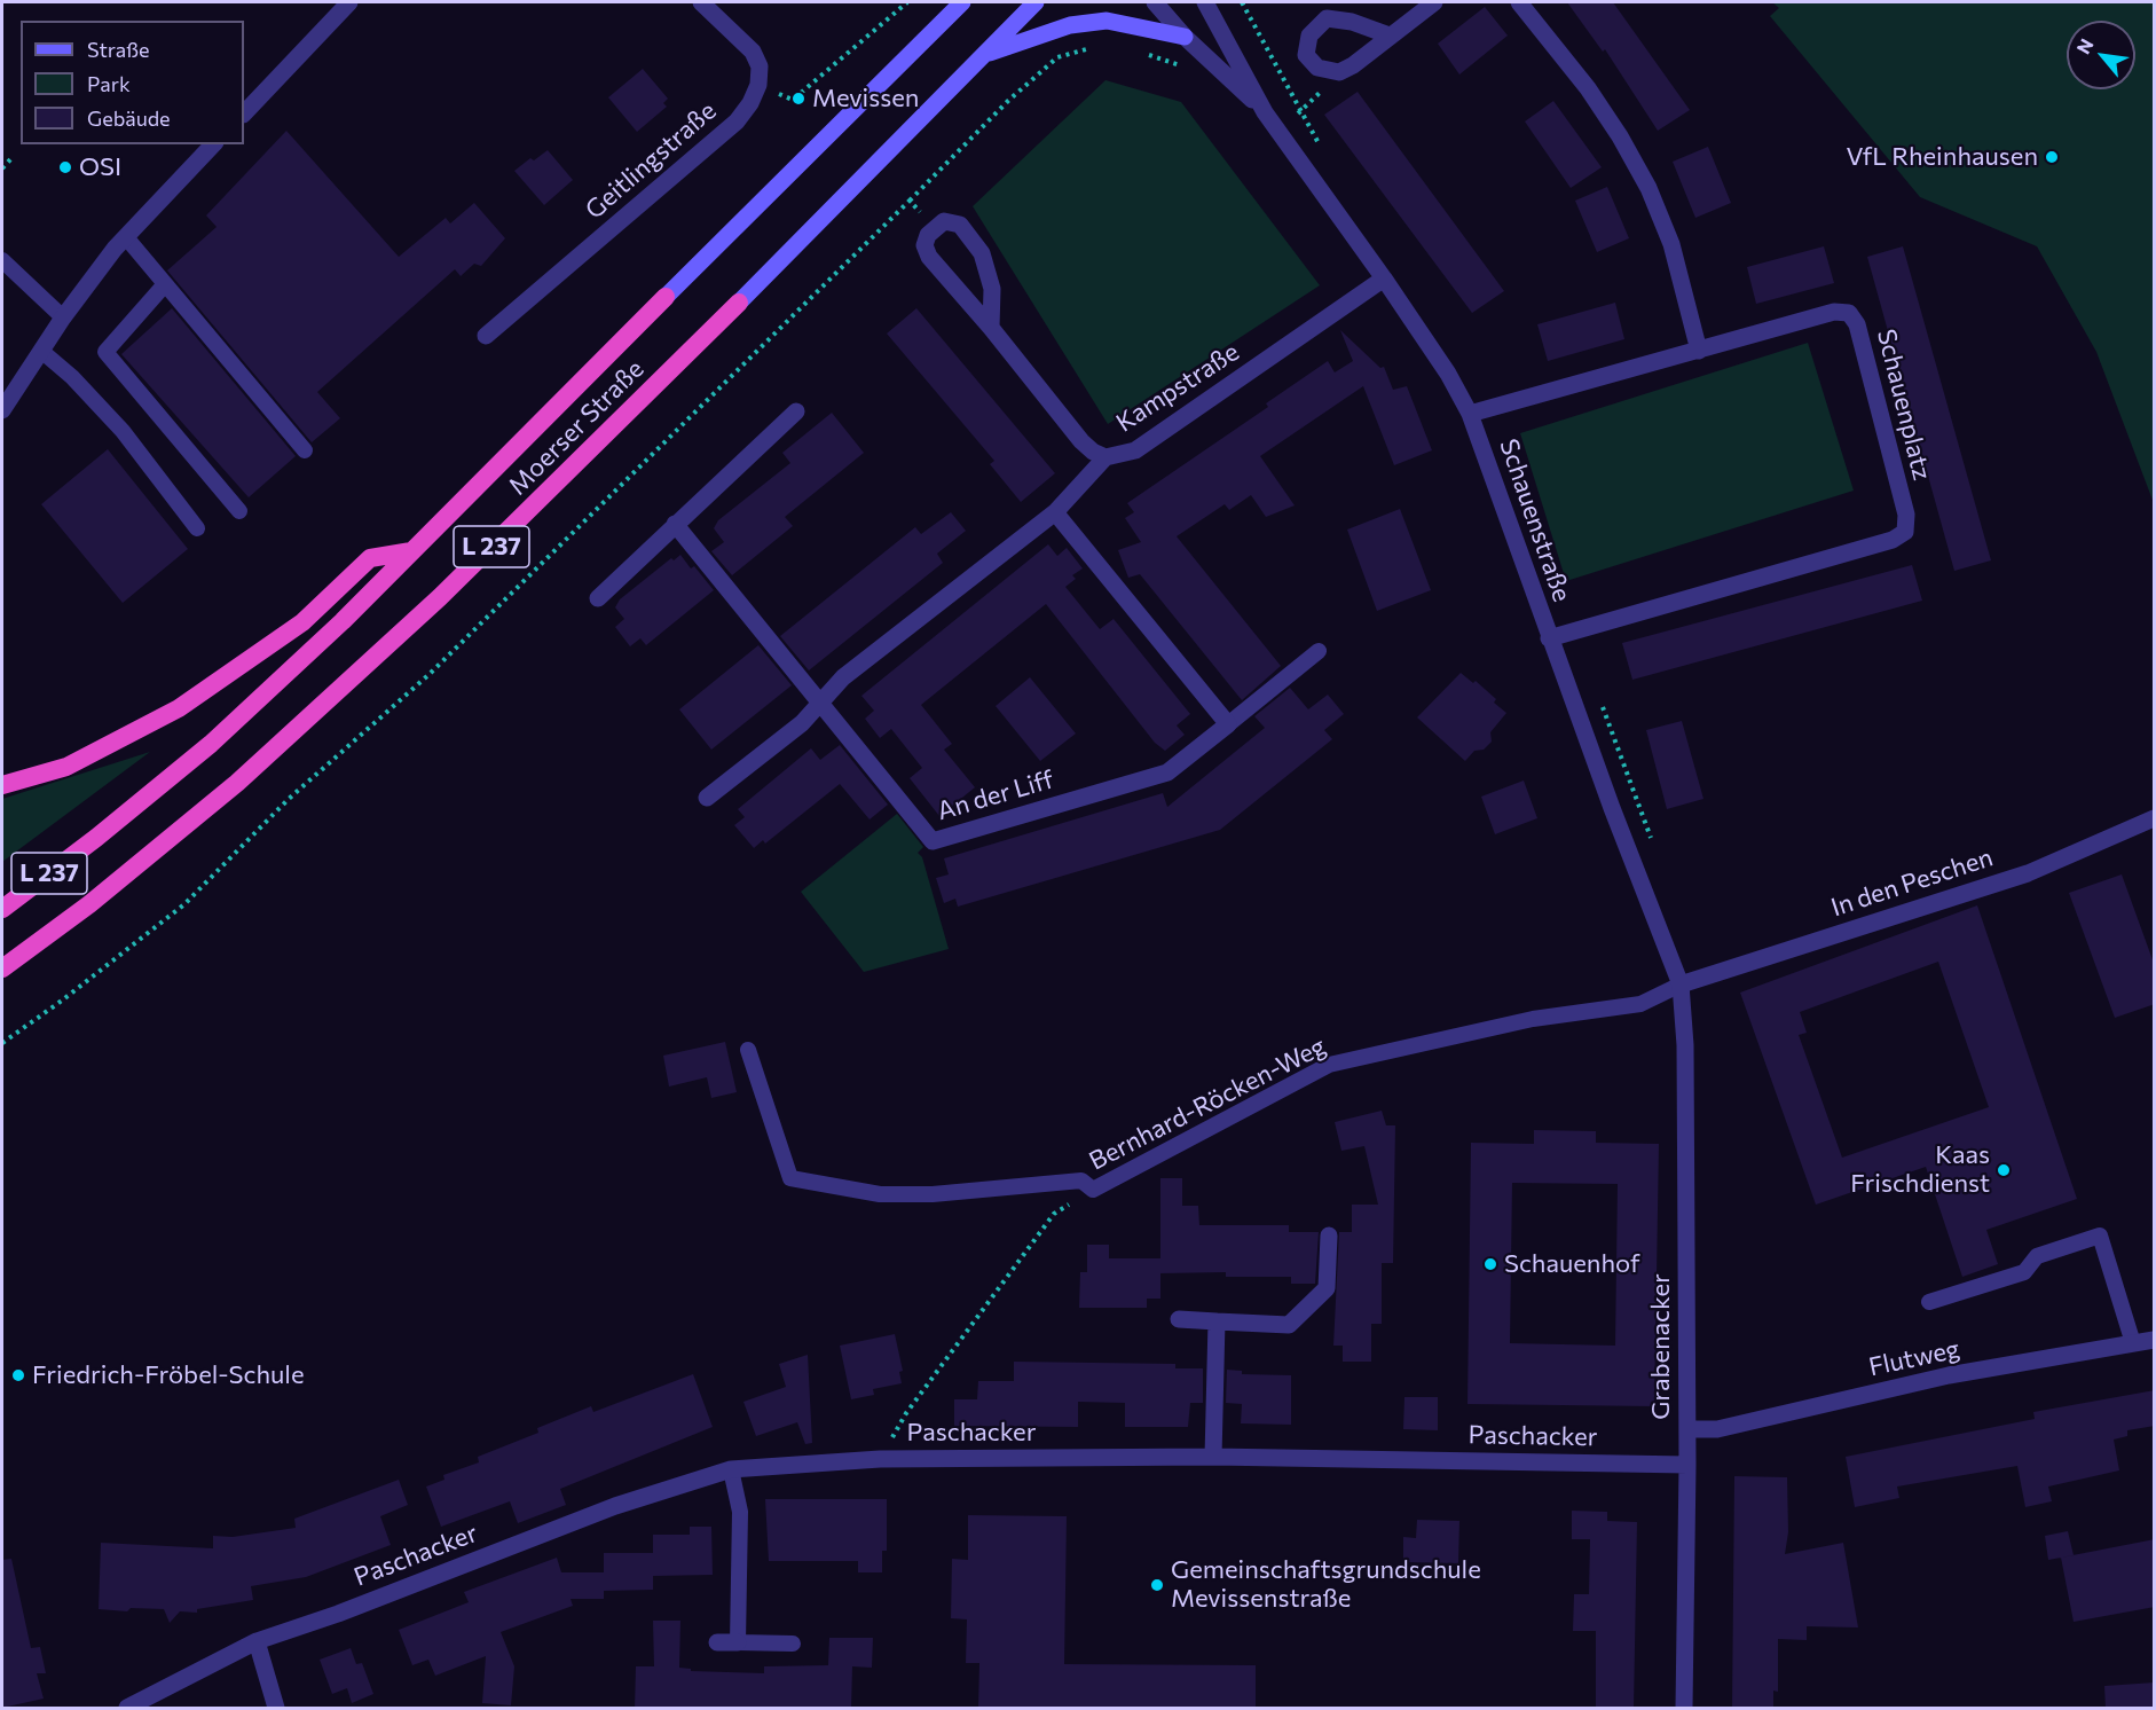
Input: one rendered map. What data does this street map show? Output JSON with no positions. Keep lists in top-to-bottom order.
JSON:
{
  "streets": {
    "highway": ["Moerser Straße", "L 237"],
    "street": [
      "Geitlingstraße",
      "Kampstraße",
      "Schauenplatz",
      "Schauenstraße",
      "An der Liff",
      "In den Peschen",
      "Grabenacker",
      "Flutweg",
      "Paschacker"
    ],
    "lane": ["Bernhard-Röcken-Weg"]
  },
  "crossings": [
    ["Kampstraße", "Schauenstraße"],
    ["Schauenplatz", "Schauenstraße"],
    ["Schauenstraße", "In den Peschen"],
    ["Schauenstraße", "Bernhard-Röcken-Weg"],
    ["Schauenstraße", "Grabenacker"],
    ["In den Peschen", "Bernhard-Röcken-Weg"],
    ["In den Peschen", "Grabenacker"],
    ["Bernhard-Röcken-Weg", "Grabenacker"],
    ["Bernhard-Röcken-Weg", "Paschacker"],
    ["Grabenacker", "Flutweg"],
    ["Grabenacker", "Paschacker"]
  ],
  "places": [
    "Mevissen",
    "VfL Rheinhausen",
    "OSI",
    "Kaas Frischdienst",
    "Schauenhof",
    "Friedrich-Fröbel-Schule",
    "Gemeinschaftsgrundschule Mevissenstraße"
  ],
  "legend": ["Straße", "Park", "Gebäude"],
  "north": "top left"
}
